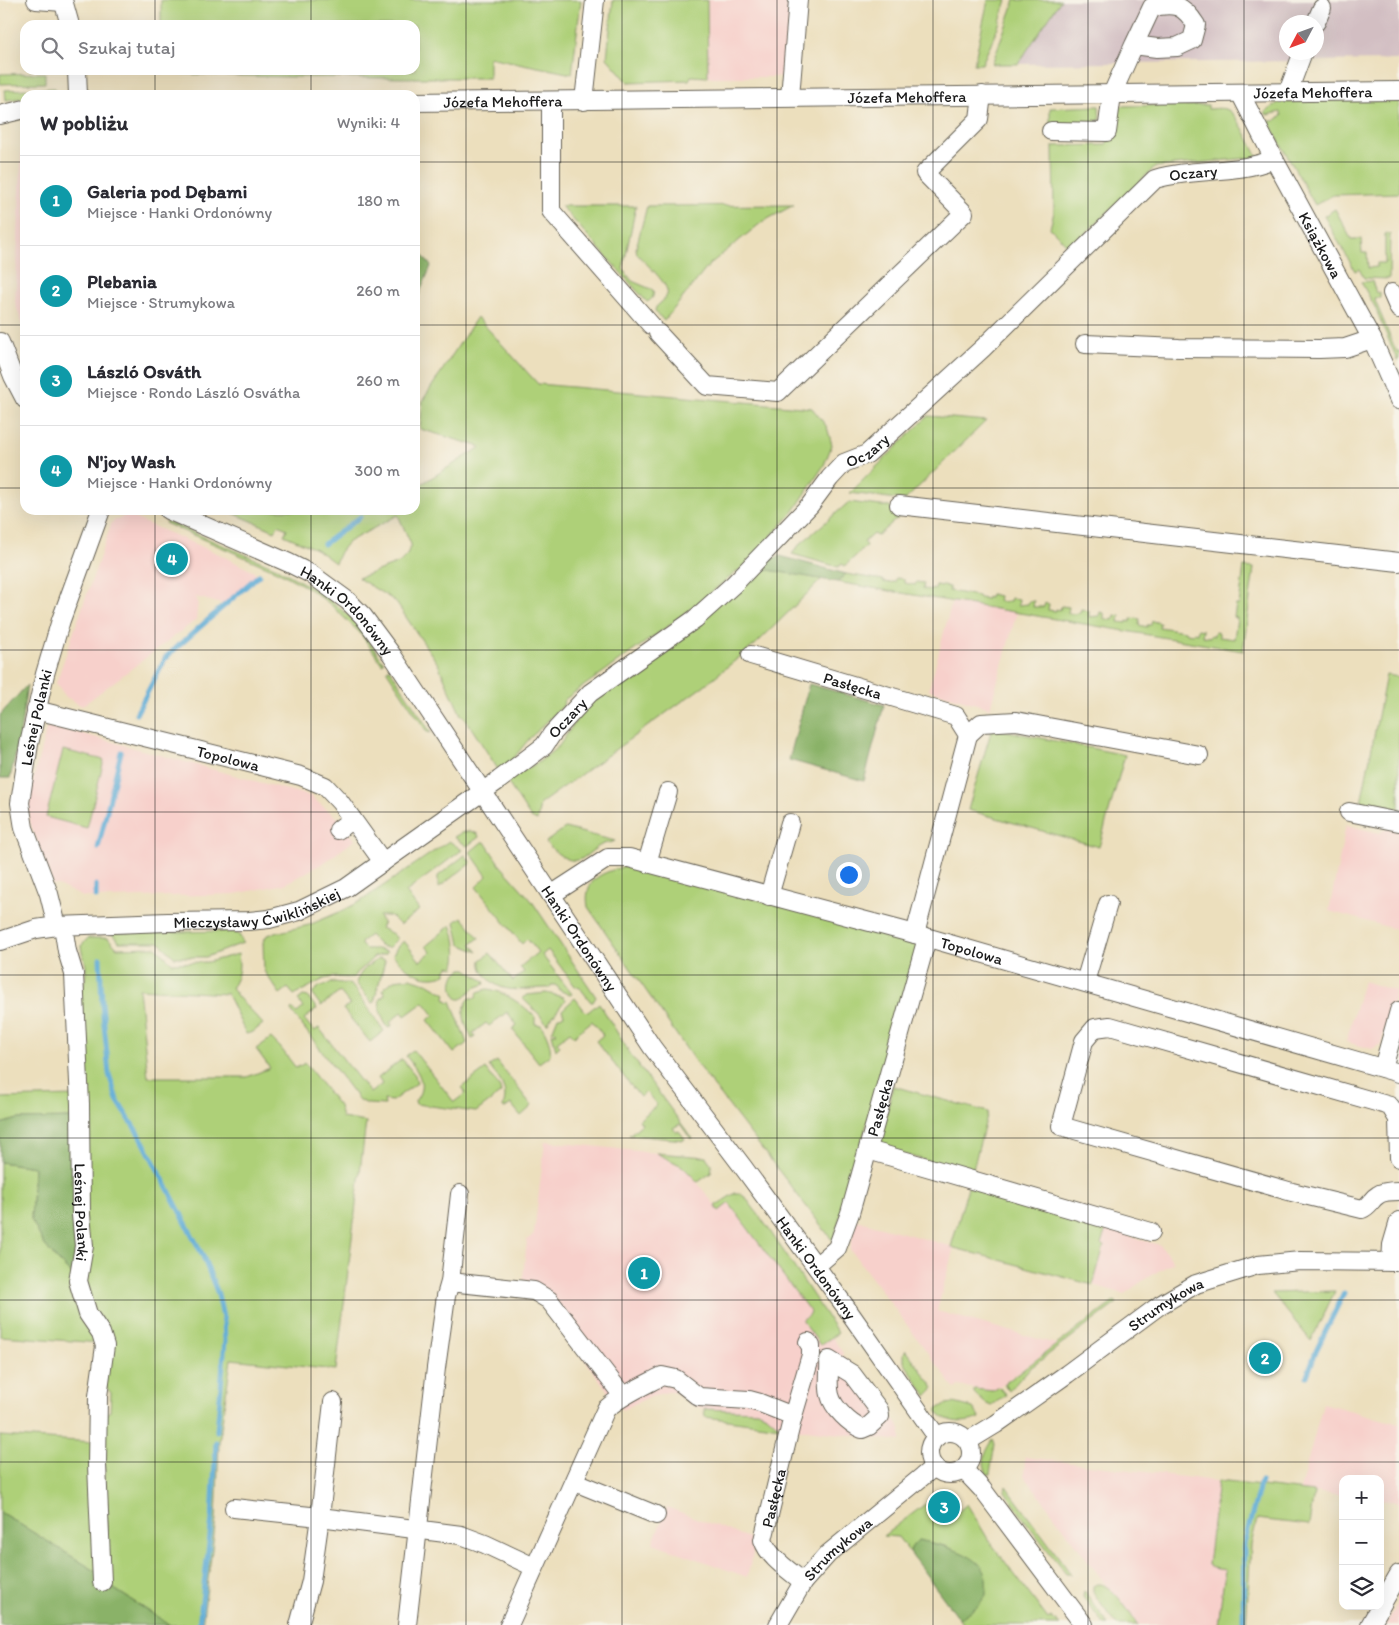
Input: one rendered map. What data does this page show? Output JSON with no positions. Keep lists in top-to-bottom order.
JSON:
{
  "streets": {
    "street": [
      "Józefa Mehoffera",
      "Oczary",
      "Książkowa",
      "Hanki Ordonówny",
      "Pasłęcka",
      "Leśnej Polanki",
      "Topolowa",
      "Mieczysławy Ćwiklińskiej",
      "Strumykowa"
    ]
  },
  "crossings": [
    ["Józefa Mehoffera", "Książkowa"],
    ["Oczary", "Książkowa"],
    ["Oczary", "Hanki Ordonówny"],
    ["Oczary", "Mieczysławy Ćwiklińskiej"],
    ["Hanki Ordonówny", "Pasłęcka"],
    ["Hanki Ordonówny", "Topolowa"],
    ["Hanki Ordonówny", "Mieczysławy Ćwiklińskiej"],
    ["Hanki Ordonówny", "Strumykowa"],
    ["Pasłęcka", "Topolowa"],
    ["Pasłęcka", "Strumykowa"],
    ["Leśnej Polanki", "Topolowa"],
    ["Leśnej Polanki", "Mieczysławy Ćwiklińskiej"],
    ["Topolowa", "Mieczysławy Ćwiklińskiej"]
  ],
  "north": "bottom left",
  "page": {
    "search": "Szukaj tutaj",
    "heading": ["W pobliżu", "Wyniki: 4"],
    "list": [
      {
        "mark": "1",
        "name": "Galeria pod Dębami",
        "note": "Miejsce · Hanki Ordonówny",
        "value": "180 m"
      },
      {
        "mark": "2",
        "name": "Plebania",
        "note": "Miejsce · Strumykowa",
        "value": "260 m"
      },
      {
        "mark": "3",
        "name": "László Osváth",
        "note": "Miejsce · Rondo László Osvátha",
        "value": "260 m"
      },
      {
        "mark": "4",
        "name": "N'joy Wash",
        "note": "Miejsce · Hanki Ordonówny",
        "value": "300 m"
      }
    ],
    "pins": [
      "4",
      "1",
      "2",
      "3"
    ],
    "map_buttons": ["+", "−"]
  }
}
